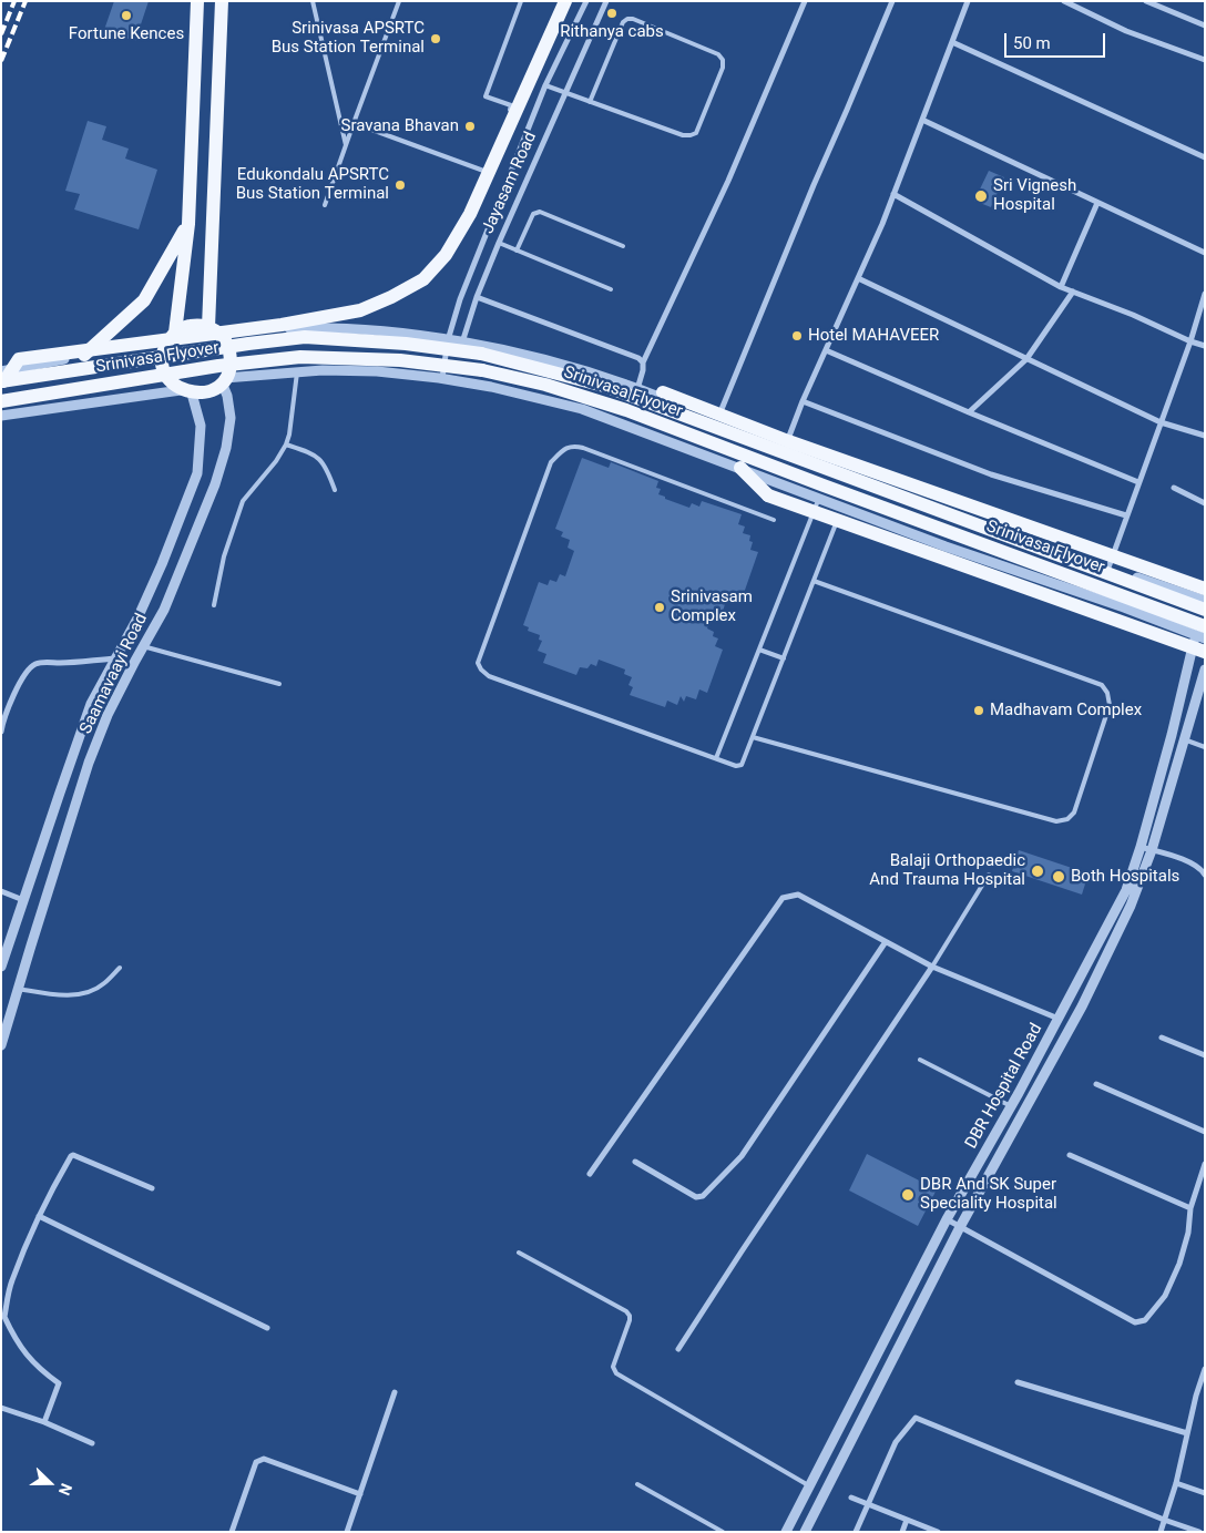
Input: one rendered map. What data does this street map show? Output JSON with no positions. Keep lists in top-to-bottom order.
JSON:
{
  "streets": {
    "main road": ["Srinivasa Flyover"],
    "street": ["Jayasam Road", "Saamavaayi Road", "DBR Hospital Road"]
  },
  "crossings": [
    ["Srinivasa Flyover", "DBR Hospital Road"]
  ],
  "places": [
    "Rithanya cabs",
    "Fortune Kences",
    "Srinivasa APSRTC Bus Station Terminal",
    "Sravana Bhavan",
    "Edukondalu APSRTC Bus Station Terminal",
    "Sri Vignesh Hospital",
    "Hotel MAHAVEER",
    "Srinivasam Complex",
    "Madhavam Complex",
    "Balaji Orthopaedic And Trauma Hospital",
    "Both Hospitals",
    "DBR And SK Super Speciality Hospital"
  ],
  "scale_bar": "50 m",
  "north": "right"
}
